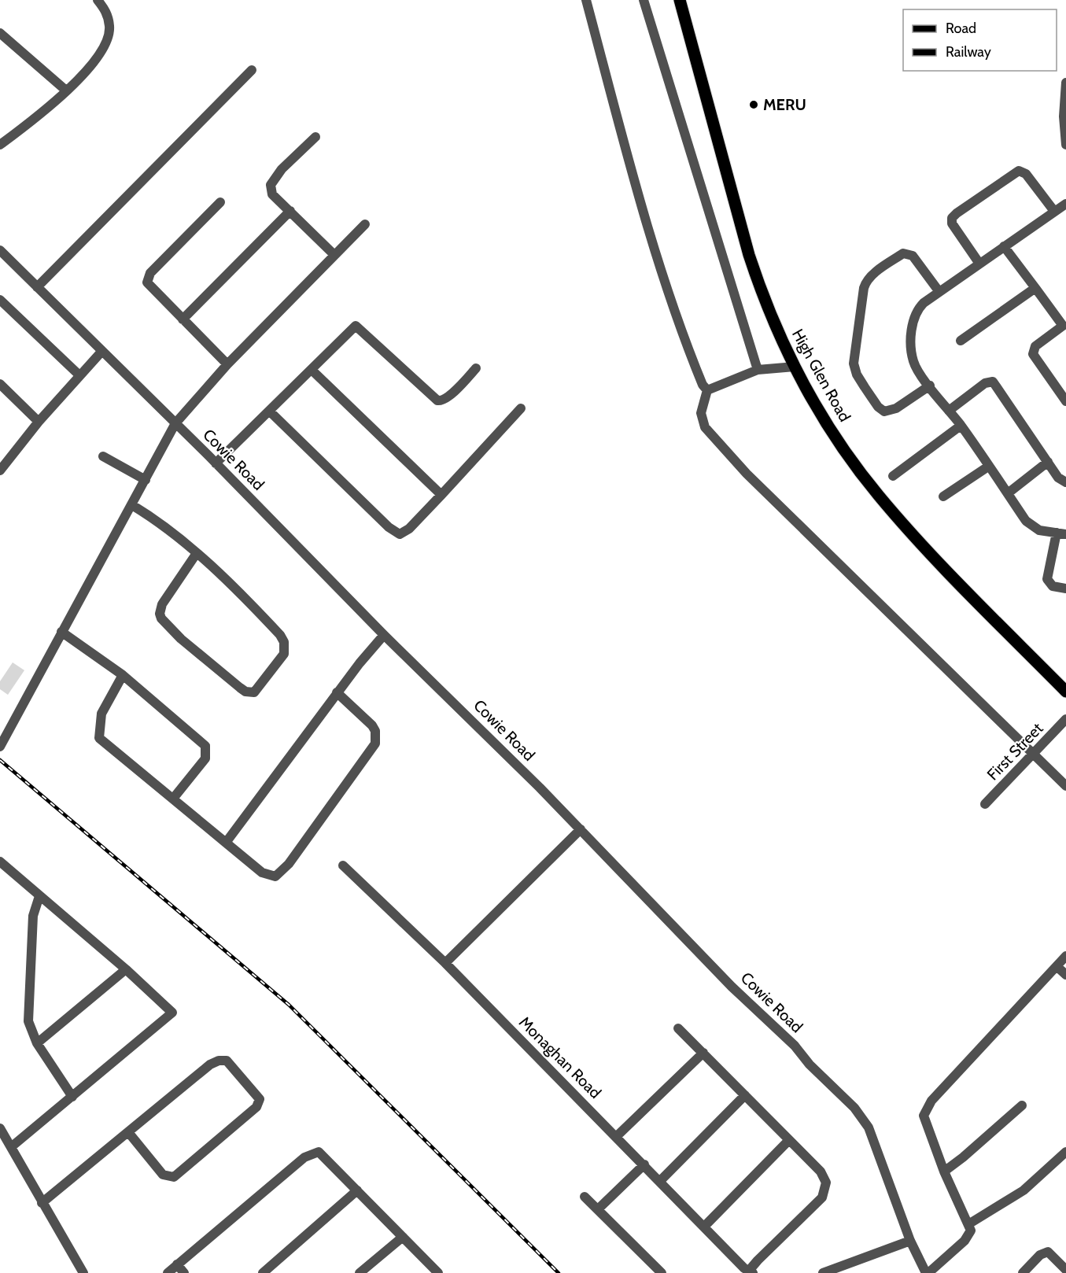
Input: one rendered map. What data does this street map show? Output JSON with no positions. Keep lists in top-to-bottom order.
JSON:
{
  "streets": {
    "main road": ["High Glen Road"],
    "street": ["Cowie Road", "First Street", "Monaghan Road"]
  },
  "places": ["MERU"],
  "legend": ["Road", "Railway"]
}
